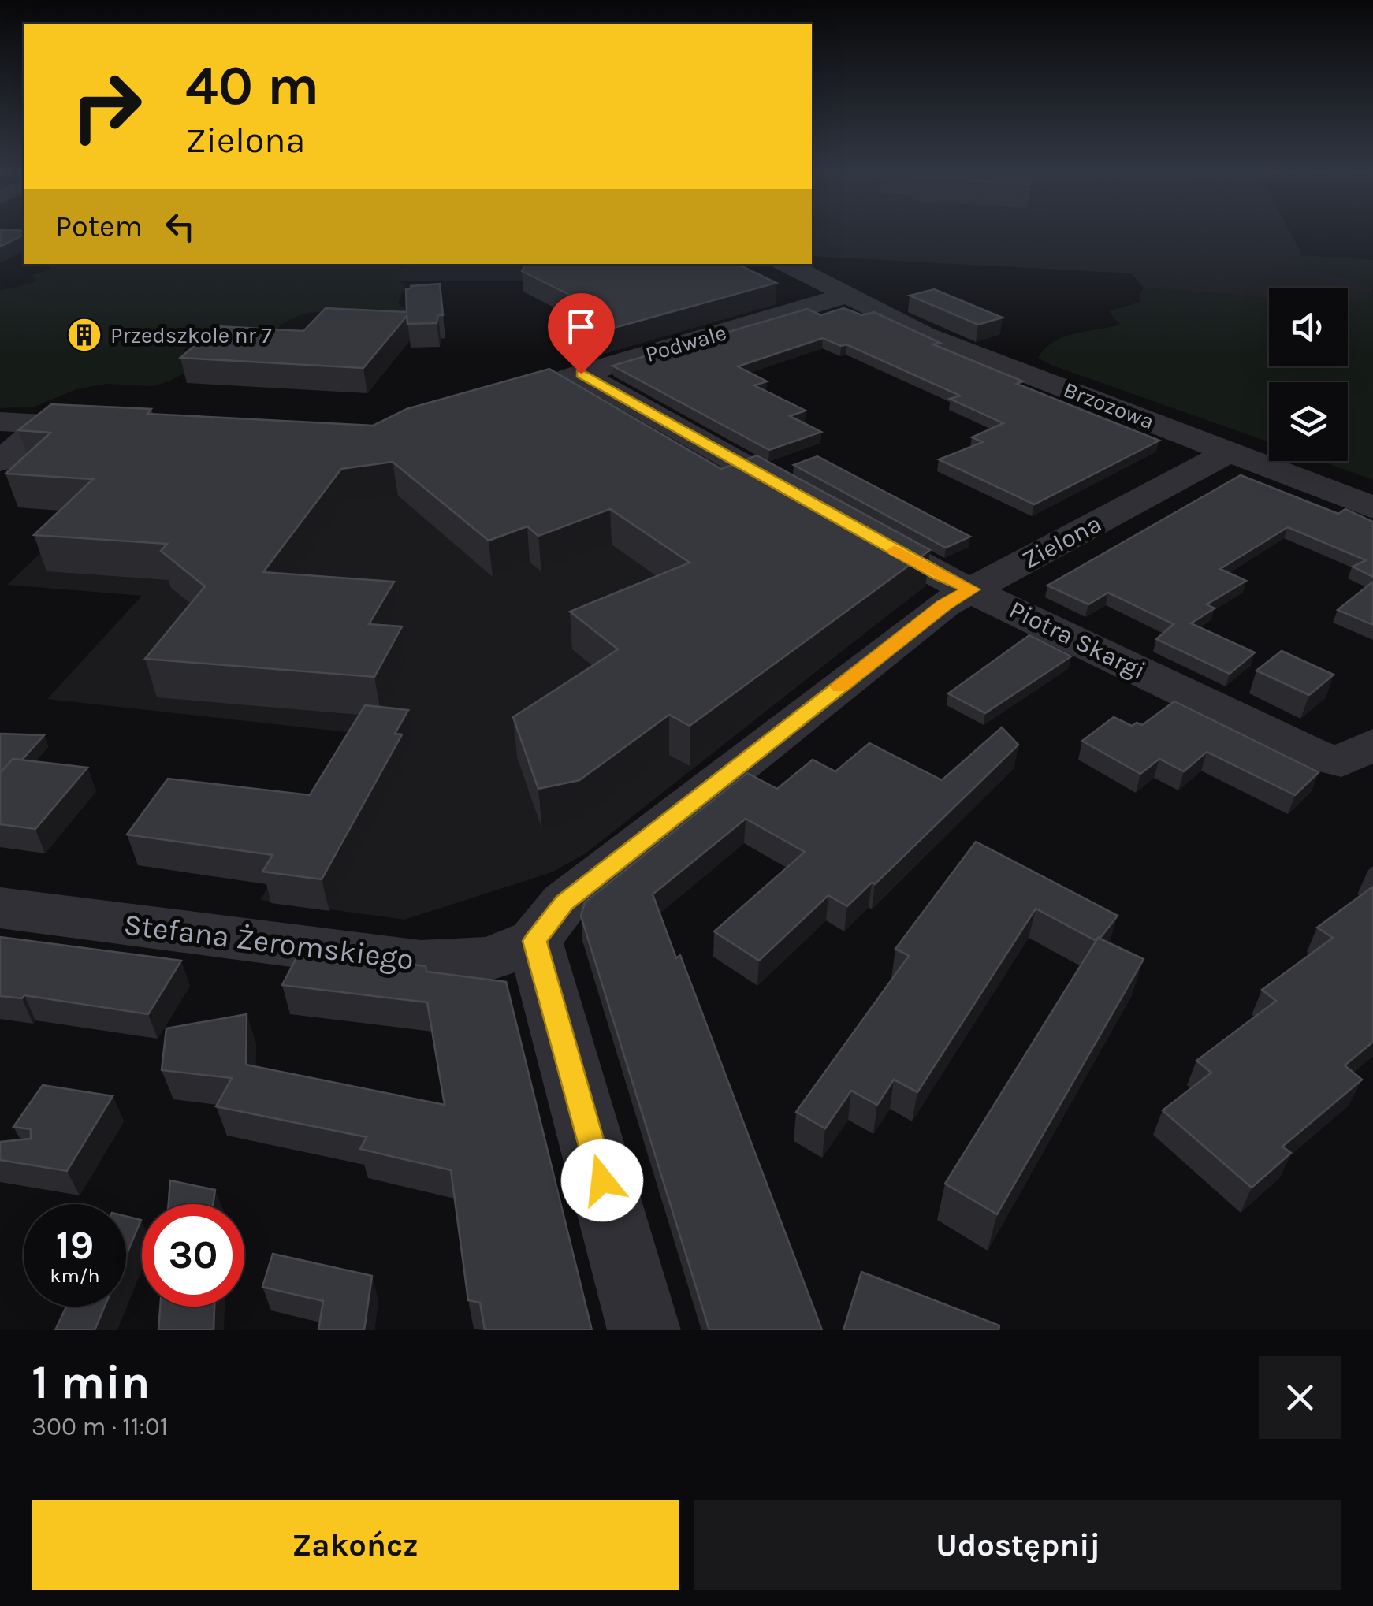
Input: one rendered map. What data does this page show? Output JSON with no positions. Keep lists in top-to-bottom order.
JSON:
{
  "streets": {
    "street": [
      "Podwale",
      "Brzozowa",
      "Zielona",
      "Piotra Skargi",
      "Stefana Żeromskiego"
    ]
  },
  "crossings": [
    ["Podwale", "Brzozowa"],
    ["Podwale", "Piotra Skargi"],
    ["Brzozowa", "Zielona"],
    ["Zielona", "Piotra Skargi"],
    ["Zielona", "Stefana Żeromskiego"]
  ],
  "places": {
    "building": ["Przedszkole nr 7"]
  },
  "page": {
    "turn": ["40 m", "Zielona"],
    "then": "Potem",
    "speed": "19 km/h",
    "limit": "30",
    "heading": ["1 min", "300 m · 11:01"],
    "buttons": ["Zakończ", "Udostępnij"]
  }
}
